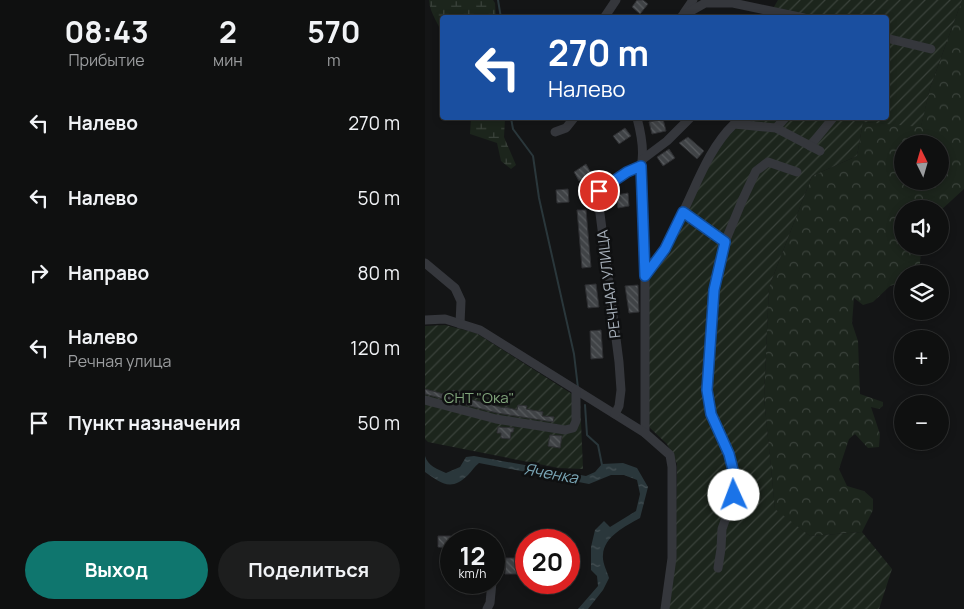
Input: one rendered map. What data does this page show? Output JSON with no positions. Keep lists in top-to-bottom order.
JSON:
{
  "streets": {
    "street": ["РЕЧНАЯ УЛИЦА"]
  },
  "water": ["Яченка"],
  "parks": ["СНТ \"Ока\""],
  "north": "top",
  "page": {
    "eta": [
      "08:43",
      "Прибытие",
      "2",
      "мин",
      "570",
      "m"
    ],
    "turn": ["270 m", "Налево"],
    "list": [
      {
        "name": "Налево",
        "value": "270 m"
      },
      {
        "name": "Налево",
        "value": "50 m"
      },
      {
        "name": "Направо",
        "value": "80 m"
      },
      {
        "name": "Налево",
        "note": "Речная улица",
        "value": "120 m"
      },
      {
        "name": "Пункт назначения",
        "value": "50 m"
      }
    ],
    "map_buttons": ["+", "−"],
    "speed": "12 km/h",
    "limit": "20",
    "buttons": ["Выход", "Поделиться"]
  }
}
